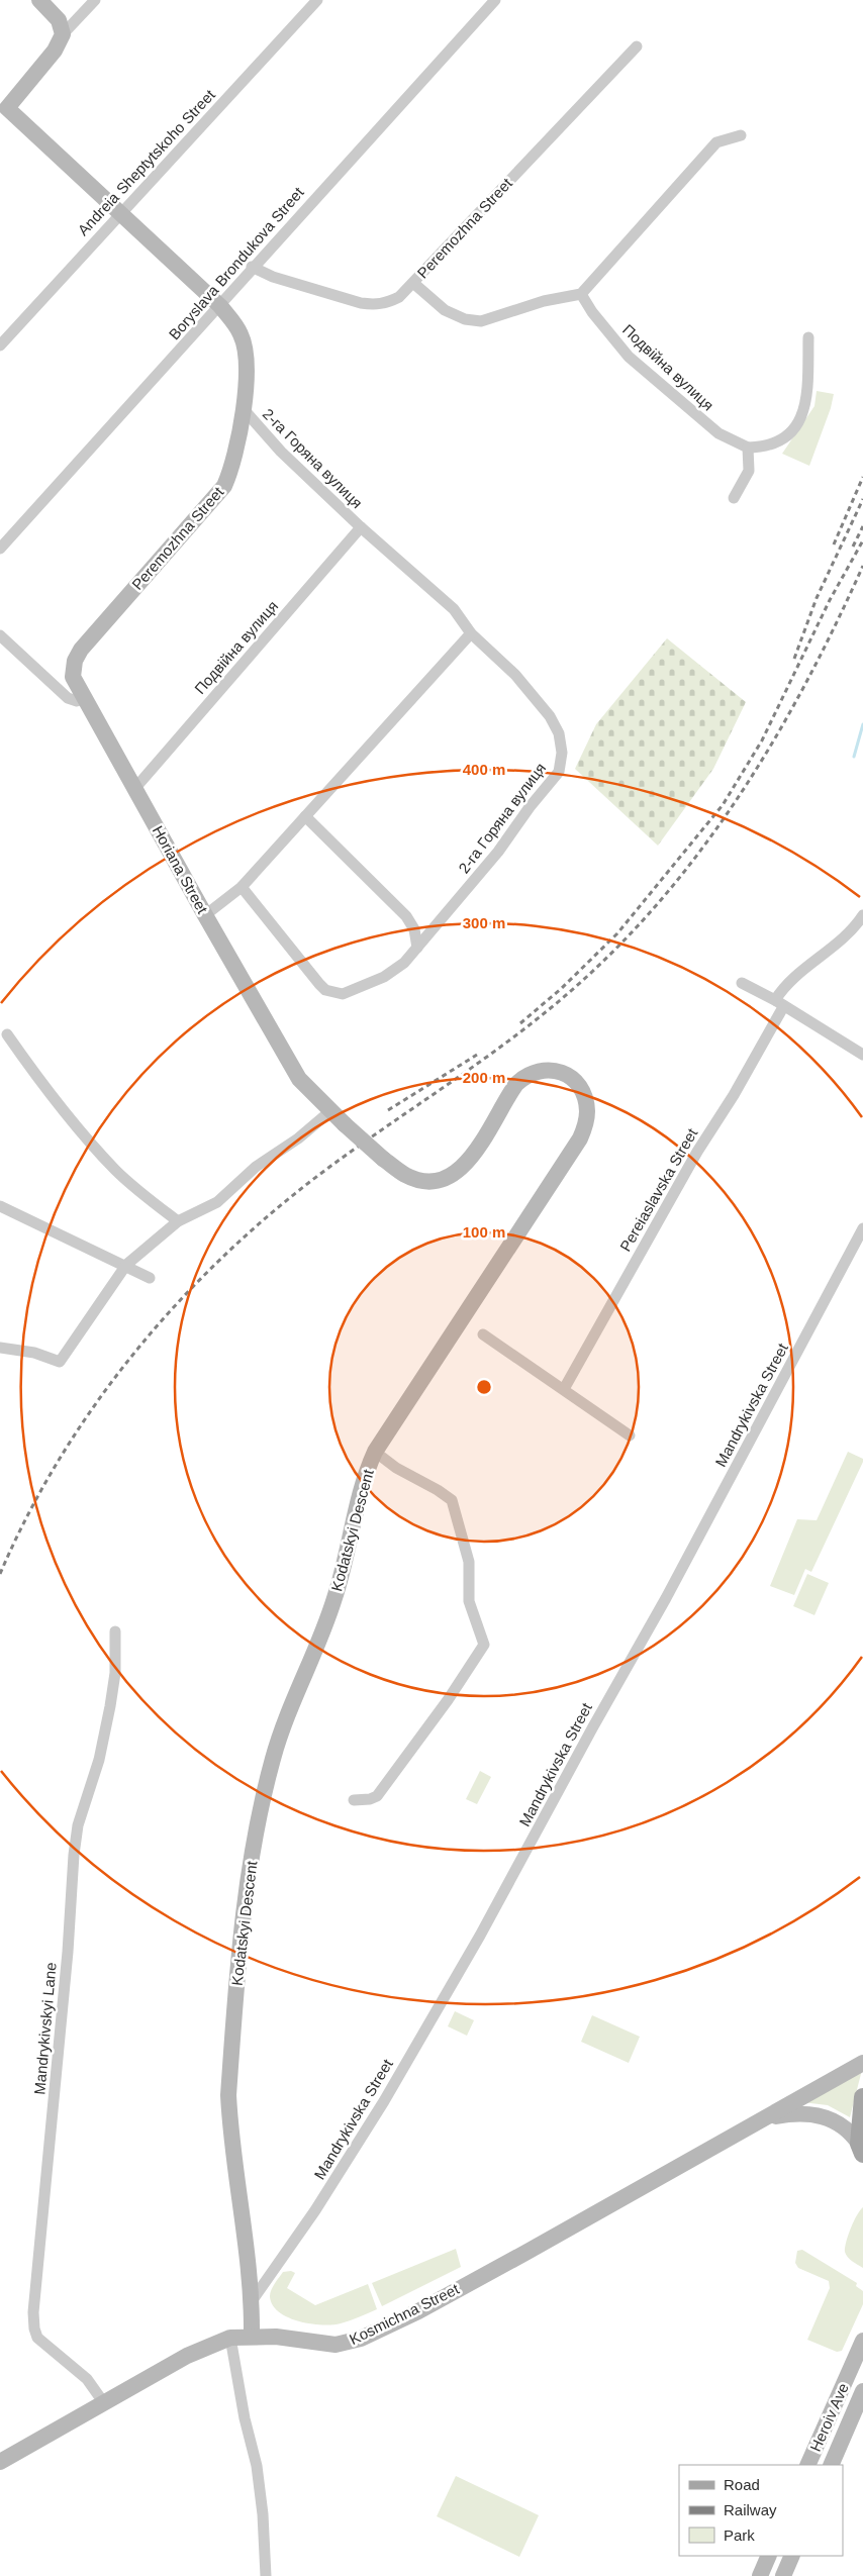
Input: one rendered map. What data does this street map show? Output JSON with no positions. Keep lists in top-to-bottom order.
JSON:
{
  "streets": {
    "street": [
      "Andreia Sheptytskoho Street",
      "Peremozhna Street",
      "Boryslava Brondukova Street",
      "Подвійна вулиця",
      "2-га Горяна вулиця",
      "Horiana Street",
      "Pereiaslavska Street",
      "Mandrykivska Street",
      "Kodatskyi Descent",
      "Mandrykivskyi Lane",
      "Kosmichna Street",
      "Heroiv Ave"
    ]
  },
  "crossings": [
    ["Andreia Sheptytskoho Street", "Peremozhna Street"],
    ["Peremozhna Street", "Boryslava Brondukova Street"],
    ["Peremozhna Street", "2-га Горяна вулиця"],
    ["Peremozhna Street", "Horiana Street"],
    ["Подвійна вулиця", "2-га Горяна вулиця"],
    ["Подвійна вулиця", "Horiana Street"],
    ["Horiana Street", "Kodatskyi Descent"],
    ["Mandrykivska Street", "Kodatskyi Descent"],
    ["Kodatskyi Descent", "Kosmichna Street"],
    ["Mandrykivskyi Lane", "Kosmichna Street"]
  ],
  "legend": ["Road", "Railway", "Park"],
  "rings": [
    "400 m",
    "300 m",
    "200 m",
    "100 m"
  ]
}
